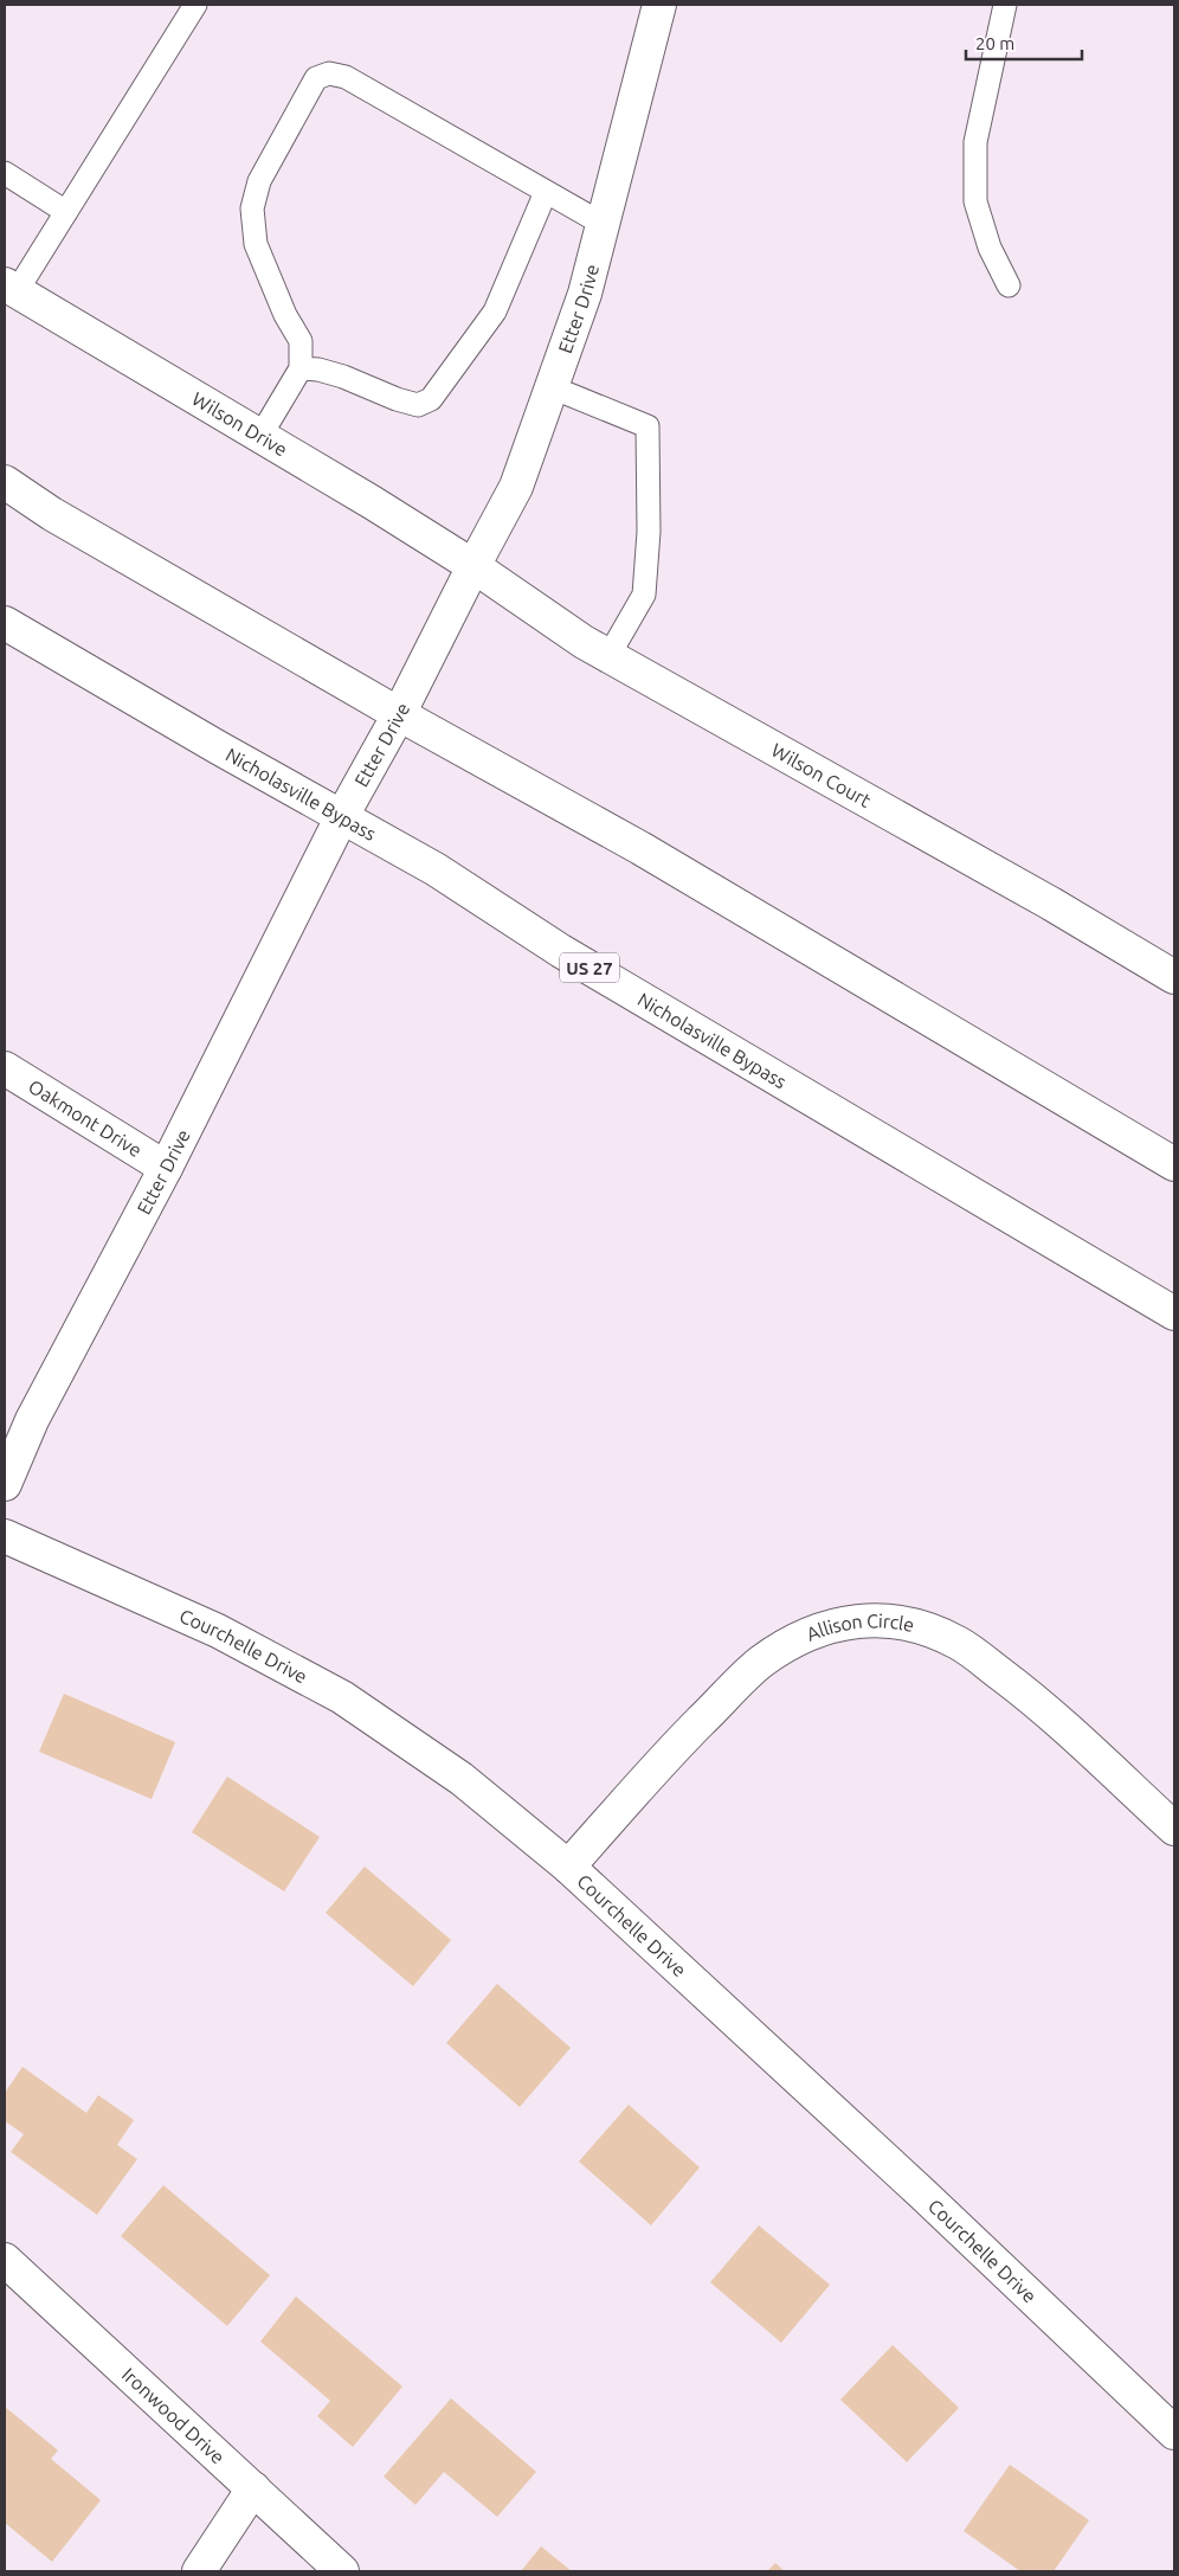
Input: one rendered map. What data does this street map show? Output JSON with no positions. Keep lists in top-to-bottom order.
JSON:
{
  "streets": {
    "main road": [
      "Etter Drive",
      "Wilson Drive",
      "Wilson Court",
      "Nicholasville Bypass",
      "US 27",
      "Oakmont Drive",
      "Allison Circle",
      "Courchelle Drive",
      "Ironwood Drive"
    ]
  },
  "crossings": [
    ["Etter Drive", "Wilson Drive"],
    ["Etter Drive", "Wilson Court"],
    ["Etter Drive", "Nicholasville Bypass"],
    ["Etter Drive", "Oakmont Drive"],
    ["Wilson Drive", "Wilson Court"],
    ["Allison Circle", "Courchelle Drive"]
  ],
  "scale_bar": "20 m"
}
